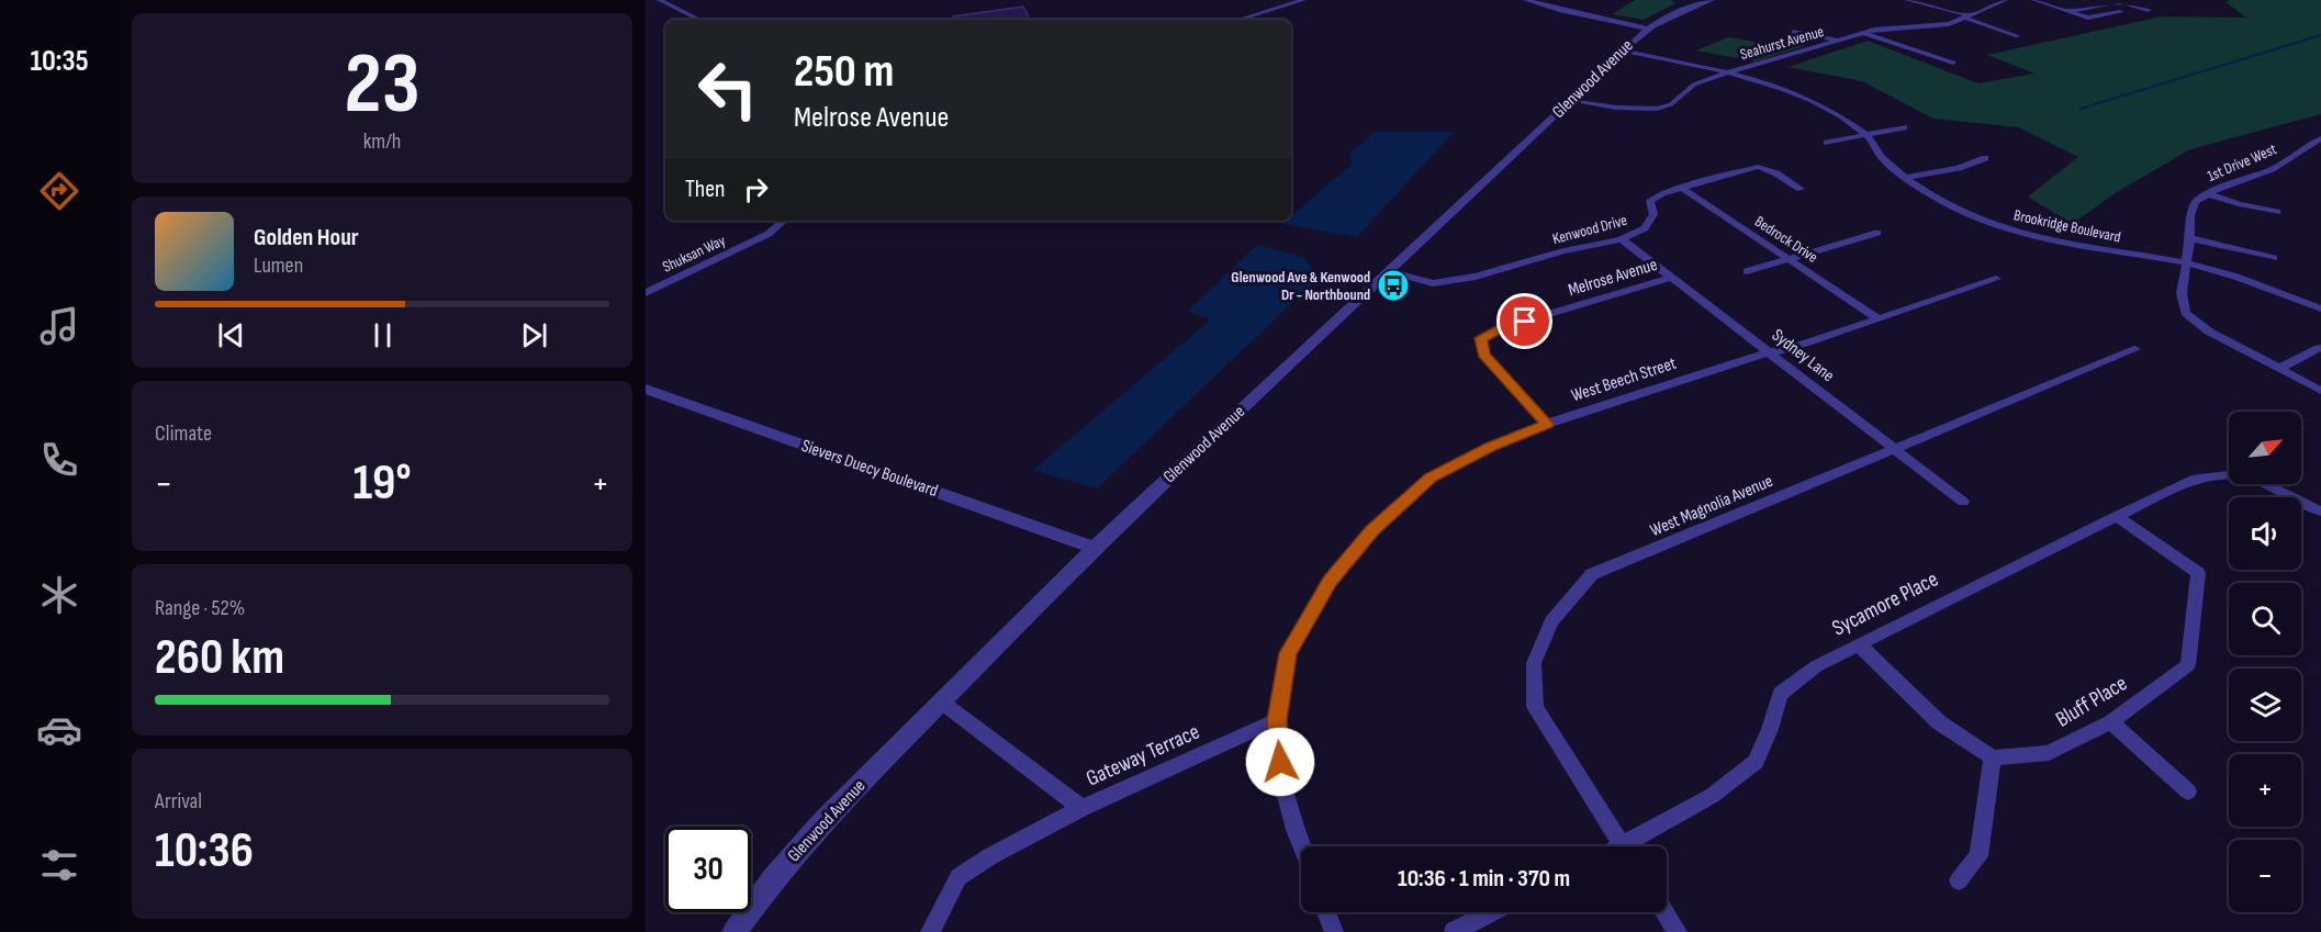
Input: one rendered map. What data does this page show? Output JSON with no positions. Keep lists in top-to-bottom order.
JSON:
{
  "streets": {
    "street": [
      "Seahurst Avenue",
      "Glenwood Avenue",
      "1st Drive West",
      "Brookridge Boulevard",
      "Kenwood Drive",
      "Bedrock Drive",
      "Shuksan Way",
      "Melrose Avenue",
      "Sydney Lane",
      "West Beech Street",
      "Sievers Duecy Boulevard",
      "West Magnolia Avenue",
      "Sycamore Place",
      "Bluff Place",
      "Gateway Terrace"
    ]
  },
  "crossings": [
    ["Seahurst Avenue", "Glenwood Avenue"],
    ["Seahurst Avenue", "Brookridge Boulevard"],
    ["Glenwood Avenue", "Brookridge Boulevard"],
    ["Glenwood Avenue", "Kenwood Drive"],
    ["Glenwood Avenue", "Sievers Duecy Boulevard"],
    ["Glenwood Avenue", "Gateway Terrace"],
    ["1st Drive West", "Brookridge Boulevard"],
    ["Kenwood Drive", "Bedrock Drive"],
    ["Kenwood Drive", "Sydney Lane"],
    ["Bedrock Drive", "West Beech Street"],
    ["Melrose Avenue", "Sydney Lane"],
    ["Melrose Avenue", "West Beech Street"],
    ["Sydney Lane", "West Beech Street"],
    ["Sydney Lane", "West Magnolia Avenue"],
    ["West Beech Street", "Gateway Terrace"],
    ["Sycamore Place", "Bluff Place"]
  ],
  "places": {
    "bus stop": ["Glenwood Ave & Kenwood Dr - Northbound"]
  },
  "north": "top right",
  "page": {
    "tabs": "10:35",
    "tile": [
      ["23", "km/h"],
      "Climate",
      ["Range · 52%", "260 km"],
      ["Arrival", "10:36"]
    ],
    "turn": ["250 m", "Melrose Avenue"],
    "then": "Then",
    "song": ["Golden Hour", "Lumen"],
    "map_buttons": ["+", "−"],
    "heat": ["−", "19°", "+"],
    "limit": "30",
    "trip": "10:36 · 1 min · 370 m"
  }
}
